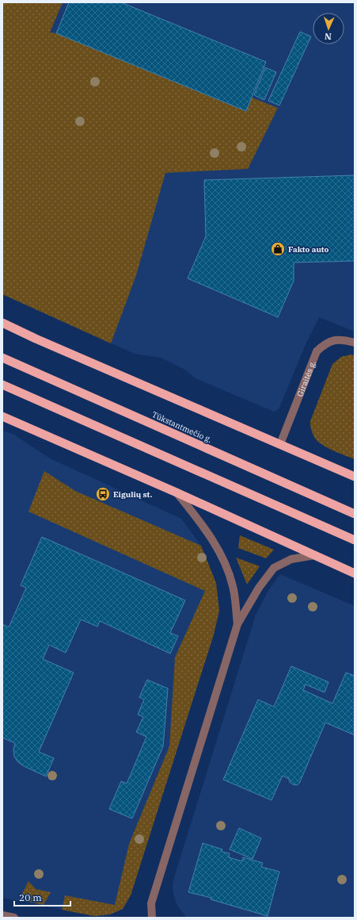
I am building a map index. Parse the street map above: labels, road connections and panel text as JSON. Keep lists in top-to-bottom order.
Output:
{
  "streets": {
    "highway": ["Tūkstantmečio g."],
    "street": ["Giraitės g."]
  },
  "places": {
    "shop": ["Fakto auto"],
    "bus stop": ["Eigulių st."]
  },
  "scale_bar": "20 m",
  "north": "bottom"
}
